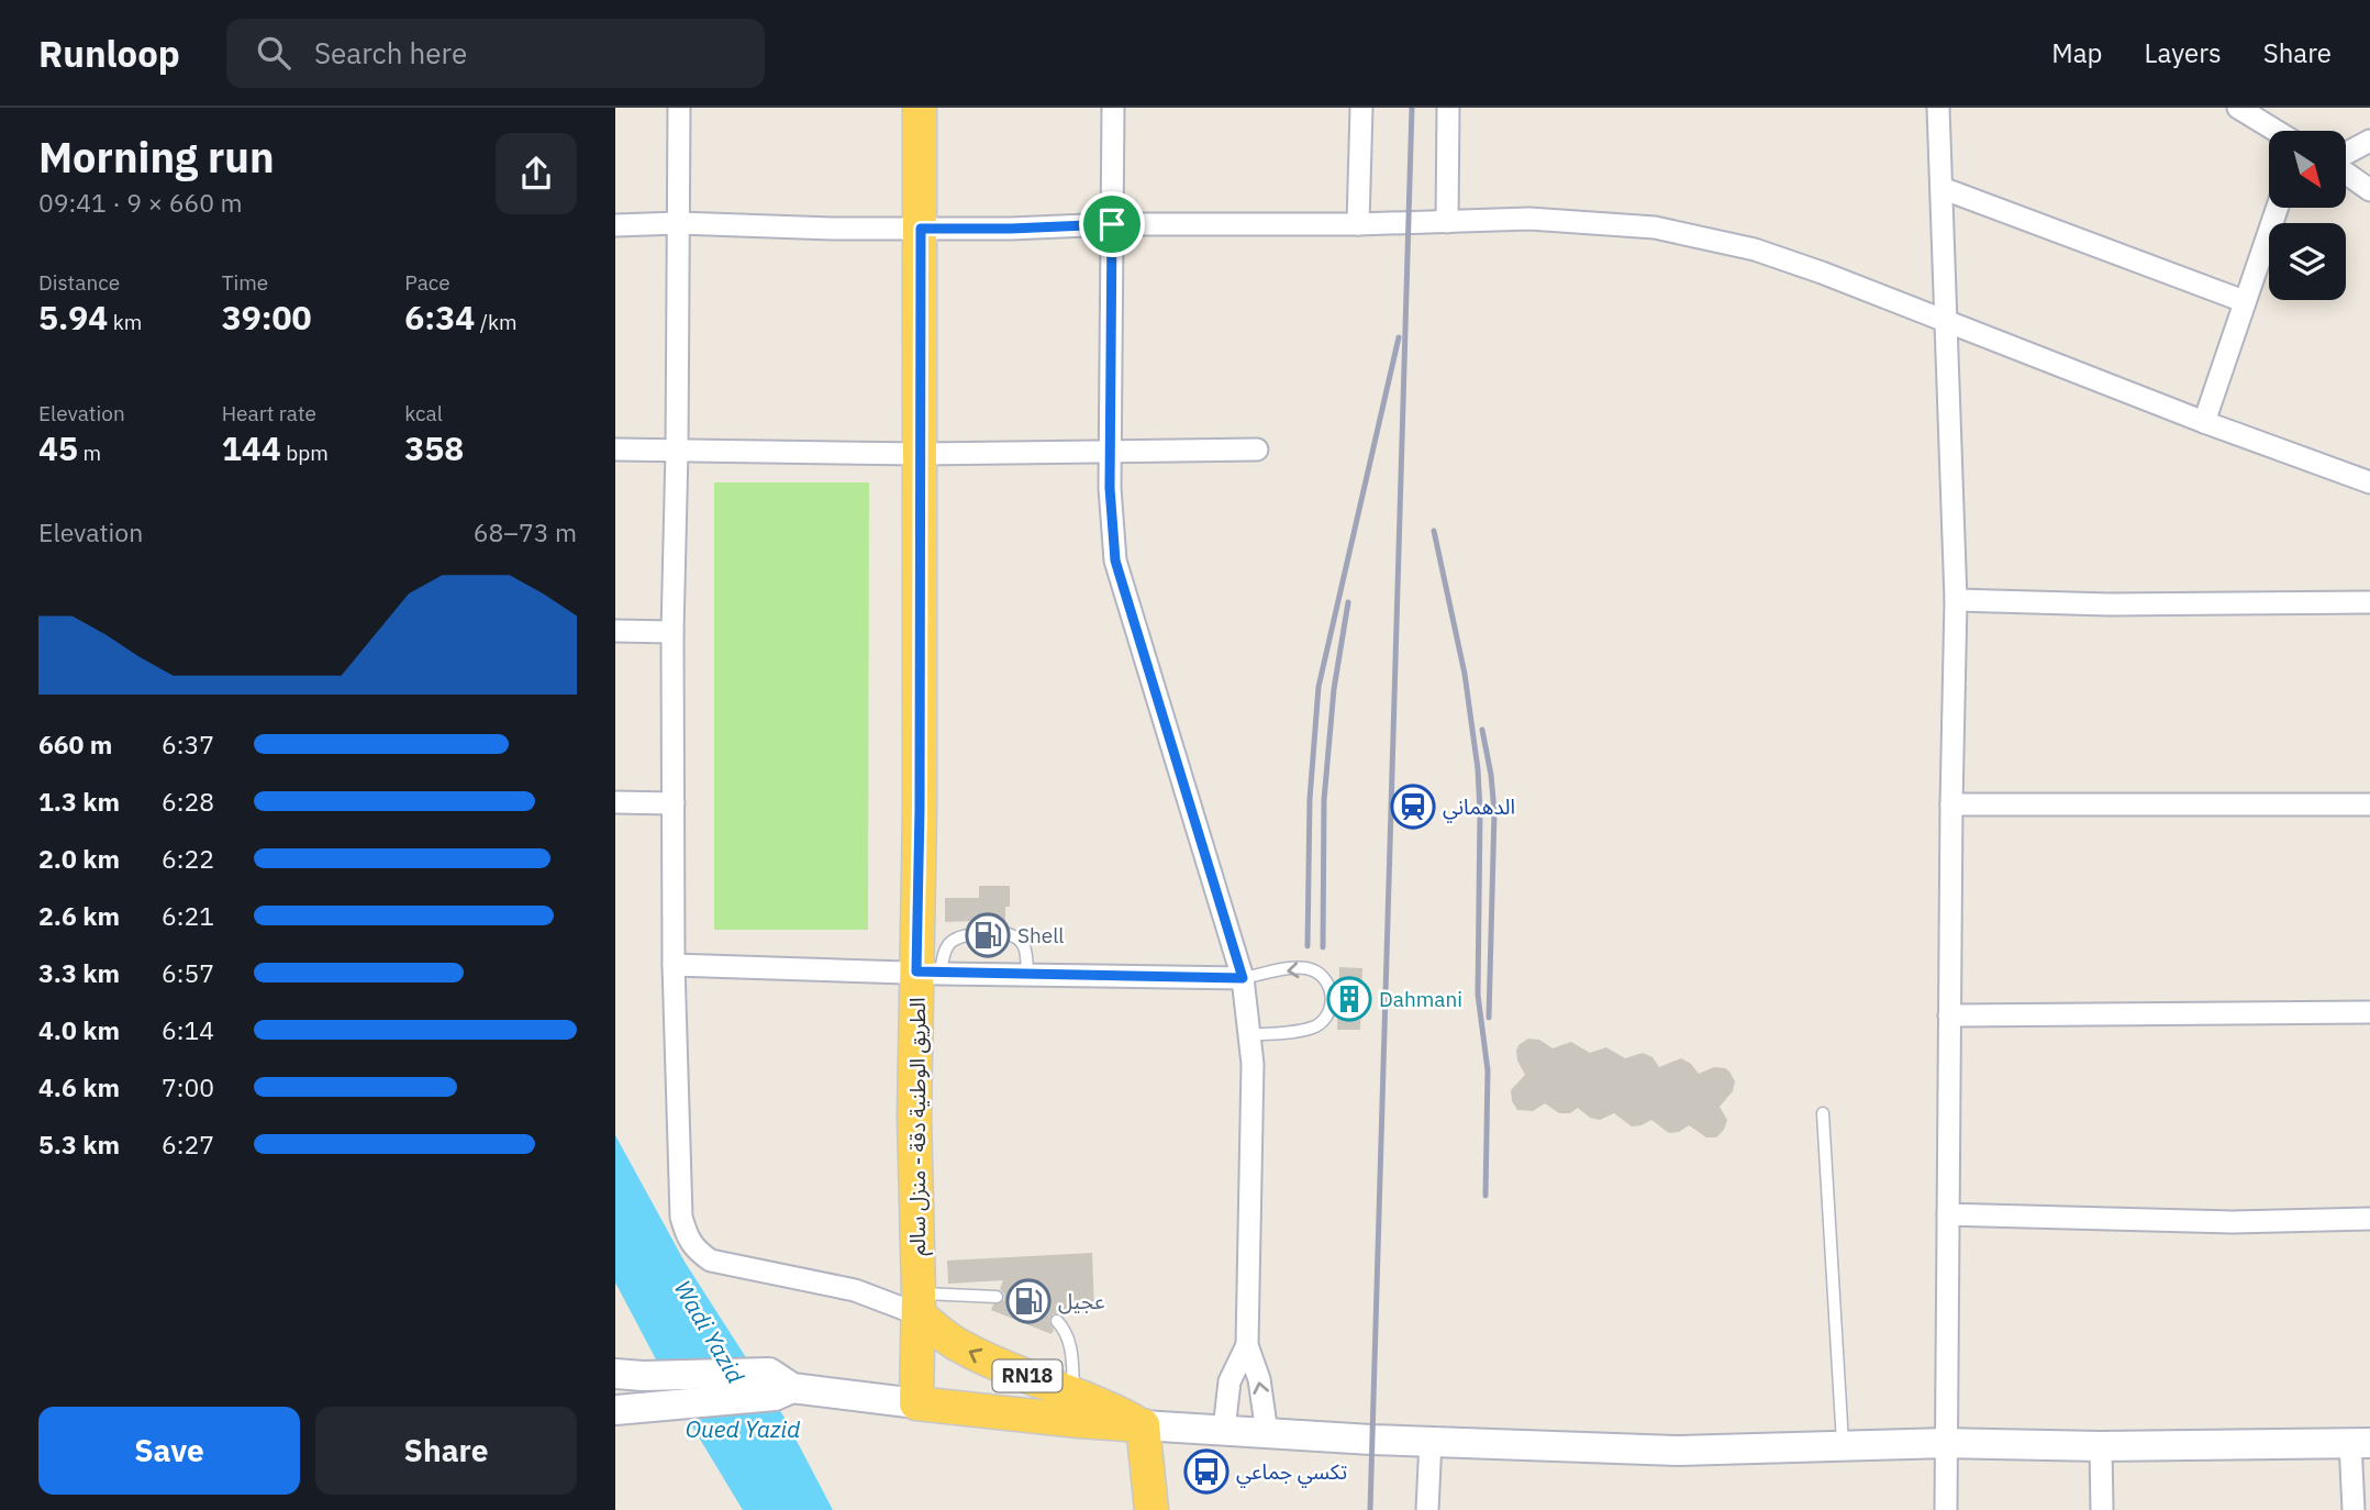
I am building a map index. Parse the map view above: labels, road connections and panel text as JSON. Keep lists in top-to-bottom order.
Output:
{
  "streets": {
    "main road": ["الطريق الوطنية دقة - منزل سالم", "RN18"]
  },
  "crossings": [
    ["الطريق الوطنية دقة - منزل سالم", "RN18"]
  ],
  "water": ["Wadi Yazid", "Oued Yazid"],
  "places": {
    "station": ["الدهماني"],
    "fuel station": ["Shell", "عجيل"],
    "building": ["Dahmani"],
    "bus stop": ["تكسي جماعي"]
  },
  "north": "bottom right",
  "page": {
    "header": "Runloop",
    "search": "Search here",
    "nav": ["Map", "Layers", "Share"],
    "heading": ["Morning run", "09:41 · 9 × 660 m"],
    "stats": [
      ["Distance", "5.94 km"],
      ["Time", "39:00"],
      ["Pace", "6:34 /km"],
      ["Elevation", "45 m"],
      ["Heart rate", "144 bpm"],
      ["kcal", "358"]
    ],
    "chart": ["Elevation", "68–73 m"],
    "list": [
      {
        "name": "660 m",
        "note": "6:37"
      },
      {
        "name": "1.3 km",
        "note": "6:28"
      },
      {
        "name": "2.0 km",
        "note": "6:22"
      },
      {
        "name": "2.6 km",
        "note": "6:21"
      },
      {
        "name": "3.3 km",
        "note": "6:57"
      },
      {
        "name": "4.0 km",
        "note": "6:14"
      },
      {
        "name": "4.6 km",
        "note": "7:00"
      },
      {
        "name": "5.3 km",
        "note": "6:27"
      }
    ],
    "buttons": ["Save", "Share"]
  }
}
